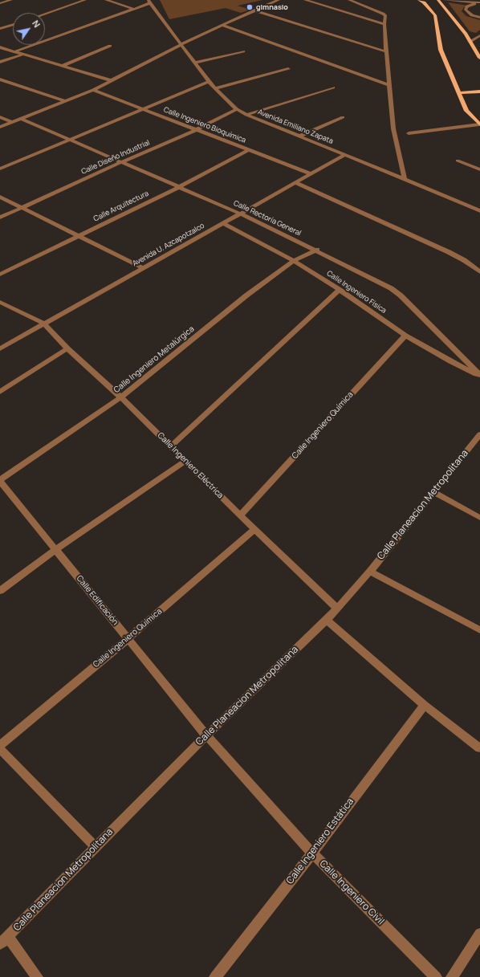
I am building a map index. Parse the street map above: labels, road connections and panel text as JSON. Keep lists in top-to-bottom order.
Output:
{
  "streets": {
    "street": [
      "Calle Ingeniero Bioquímica",
      "Avenida Emiliano Zapata",
      "Calle Diseño Industrial",
      "Calle Arquitectura",
      "Calle Rectoría General",
      "Avenida U. Azcapotzalco",
      "Calle Ingeniero Física",
      "Calle Ingeniero Metalúrgica",
      "Calle Ingeniero Química",
      "Calle Ingeniero Eléctrica",
      "Calle Planeacion Metropolitana",
      "Calle Edificación",
      "Calle Ingeniero Estática",
      "Calle Ingeniero Civil"
    ]
  },
  "crossings": [
    ["Calle Ingeniero Bioquímica", "Calle Diseño Industrial"],
    ["Calle Ingeniero Bioquímica", "Calle Arquitectura"],
    ["Calle Ingeniero Bioquímica", "Avenida U. Azcapotzalco"],
    ["Avenida Emiliano Zapata", "Calle Diseño Industrial"],
    ["Avenida Emiliano Zapata", "Avenida U. Azcapotzalco"],
    ["Calle Diseño Industrial", "Calle Rectoría General"],
    ["Calle Arquitectura", "Calle Rectoría General"],
    ["Calle Rectoría General", "Avenida U. Azcapotzalco"],
    ["Calle Rectoría General", "Calle Ingeniero Física"],
    ["Calle Rectoría General", "Calle Ingeniero Metalúrgica"],
    ["Avenida U. Azcapotzalco", "Calle Ingeniero Física"],
    ["Avenida U. Azcapotzalco", "Calle Ingeniero Eléctrica"],
    ["Calle Ingeniero Física", "Calle Ingeniero Metalúrgica"],
    ["Calle Ingeniero Física", "Calle Ingeniero Química"],
    ["Calle Ingeniero Metalúrgica", "Calle Ingeniero Eléctrica"],
    ["Calle Ingeniero Metalúrgica", "Calle Edificación"],
    ["Calle Ingeniero Química", "Calle Ingeniero Eléctrica"],
    ["Calle Ingeniero Química", "Calle Edificación"],
    ["Calle Ingeniero Eléctrica", "Calle Planeacion Metropolitana"],
    ["Calle Planeacion Metropolitana", "Calle Edificación"],
    ["Calle Planeacion Metropolitana", "Calle Ingeniero Civil"],
    ["Calle Edificación", "Calle Ingeniero Civil"],
    ["Calle Ingeniero Estática", "Calle Ingeniero Civil"]
  ],
  "places": ["gimnasio"],
  "north": "top right"
}
